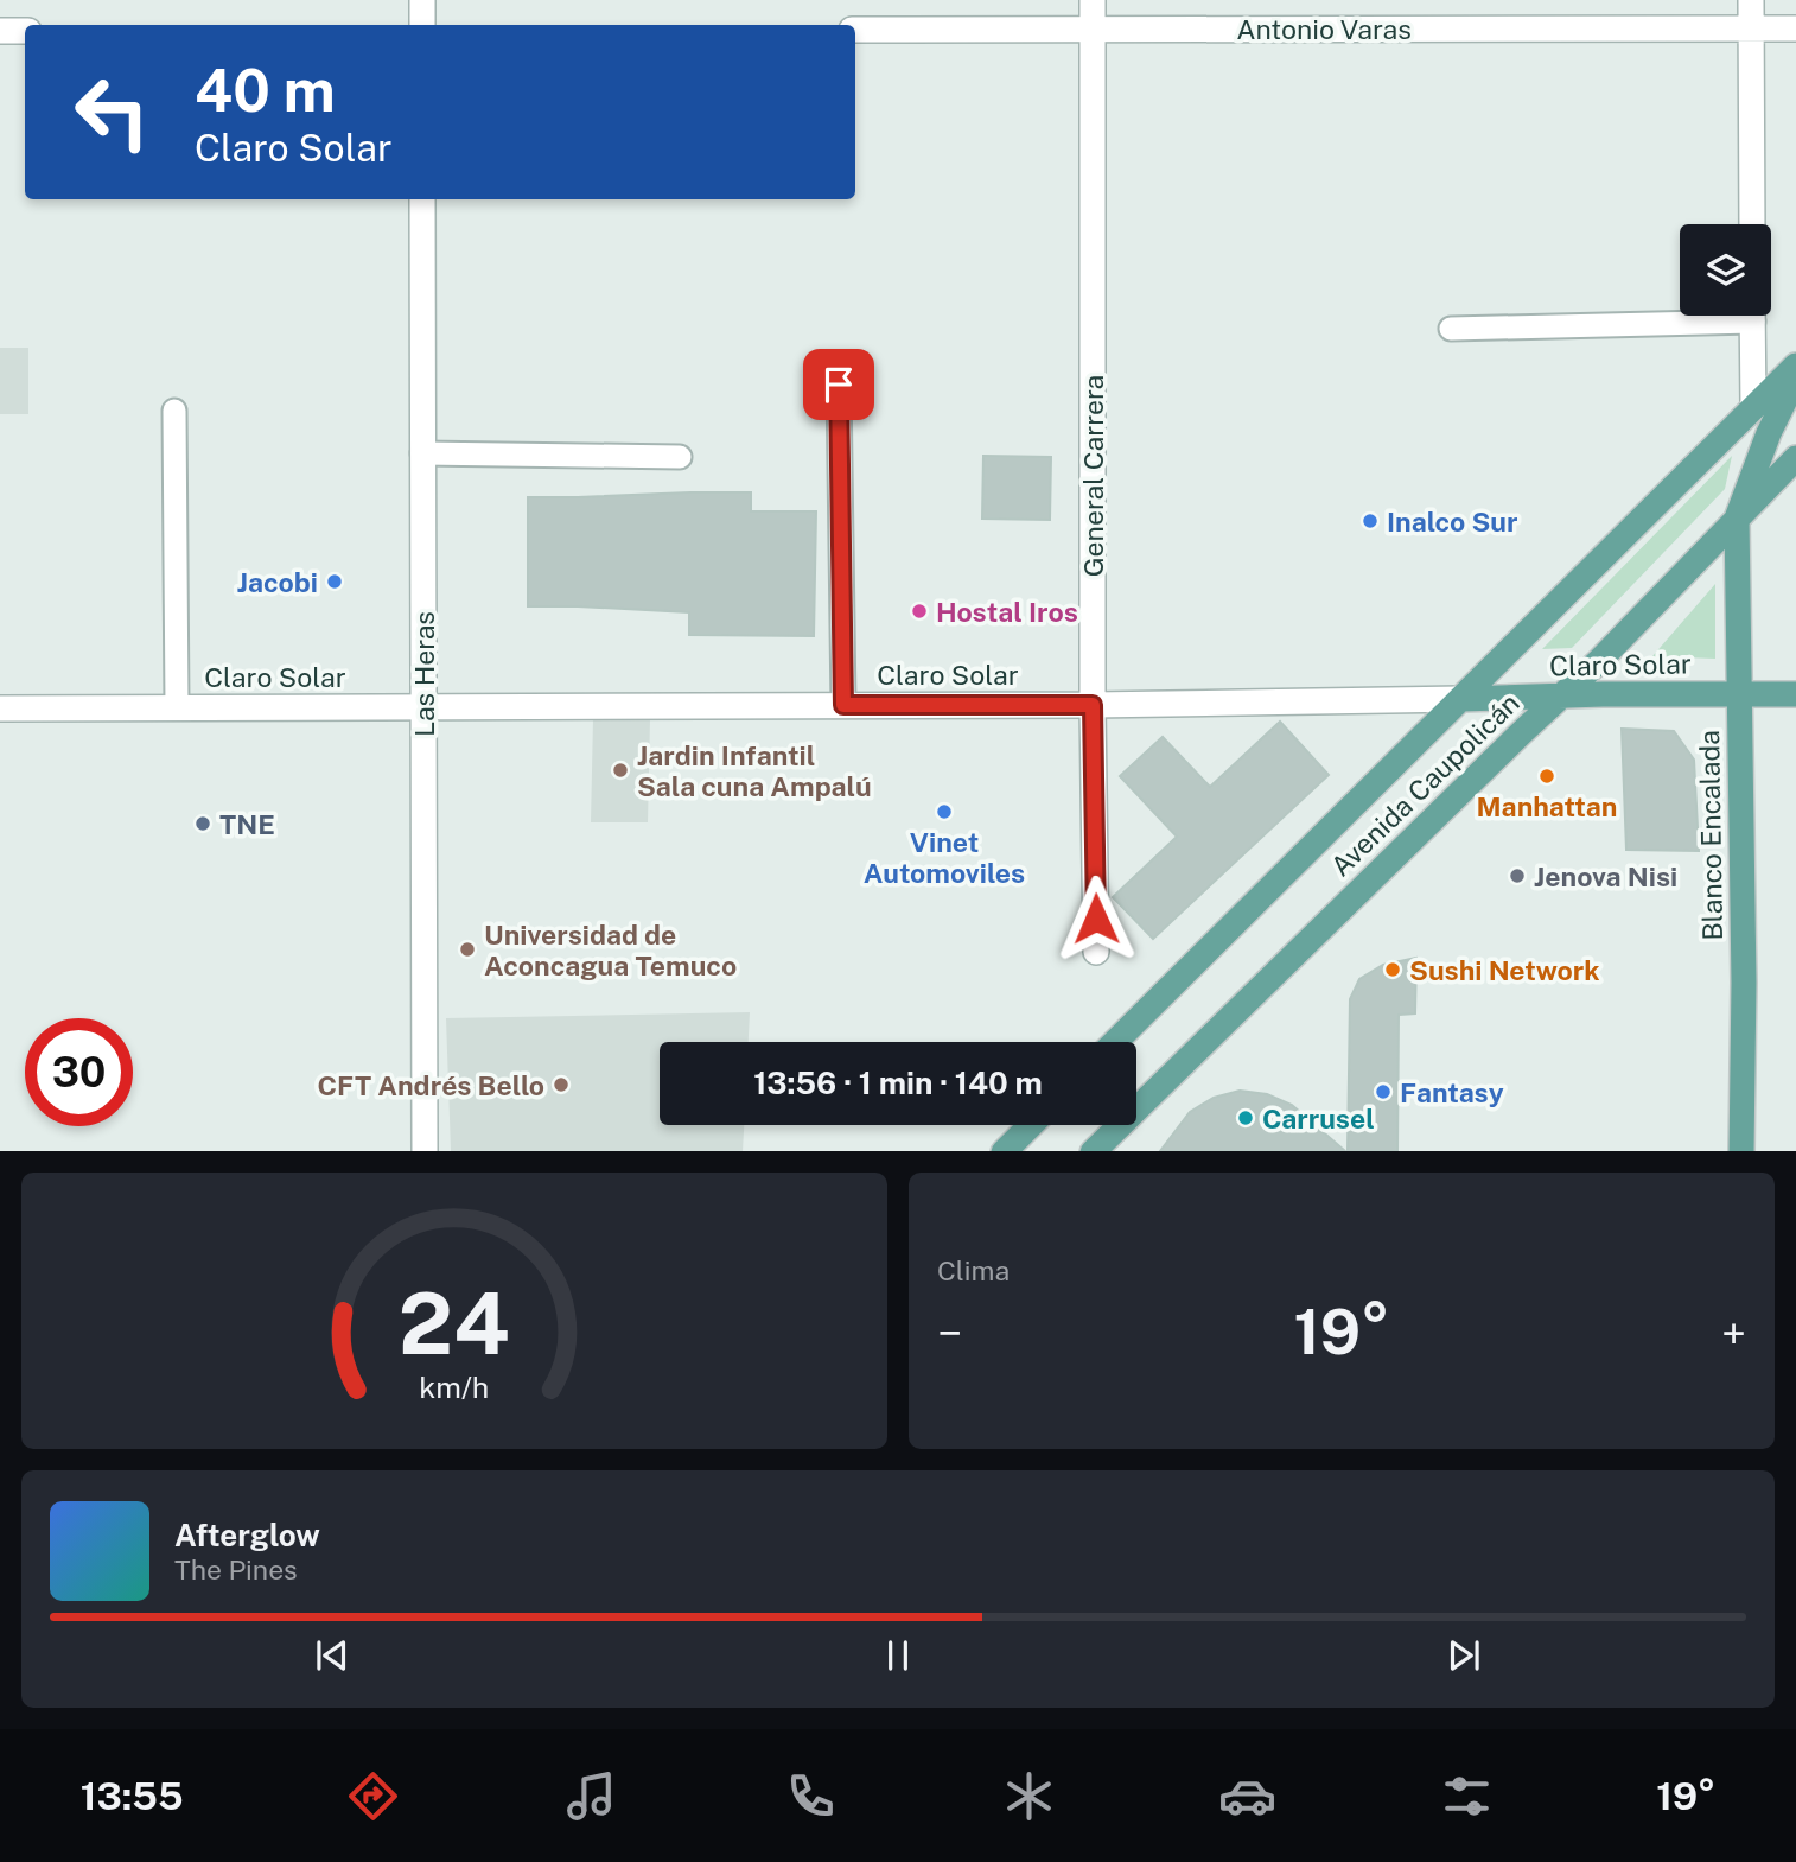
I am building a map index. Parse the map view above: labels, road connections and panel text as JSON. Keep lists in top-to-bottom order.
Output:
{
  "streets": {
    "main road": ["Claro Solar", "Avenida Caupolicán", "Blanco Encalada"],
    "street": ["Antonio Varas", "General Carrera", "Las Heras"]
  },
  "crossings": [
    ["Antonio Varas", "General Carrera"],
    ["General Carrera", "Claro Solar"],
    ["Claro Solar", "Las Heras"],
    ["Claro Solar", "Avenida Caupolicán"],
    ["Claro Solar", "Blanco Encalada"],
    ["Avenida Caupolicán", "Blanco Encalada"]
  ],
  "places": [
    "Inalco Sur",
    "Jacobi",
    "Hostal Iros",
    "Jardin Infantil Sala cuna Ampalú",
    "Manhattan",
    "Vinet Automoviles",
    "TNE",
    "Jenova Nisi",
    "Universidad de Aconcagua Temuco",
    "Sushi Network",
    "CFT Andrés Bello",
    "Fantasy",
    "Carrusel"
  ],
  "page": {
    "turn": ["40 m", "Claro Solar"],
    "limit": "30",
    "trip": "13:56 · 1 min · 140 m",
    "tile": "Clima",
    "heat": ["−", "19°", "+"],
    "song": ["Afterglow", "The Pines"],
    "tabs": ["13:55", "19°"],
    "gauge": ["24", "km/h"]
  }
}
